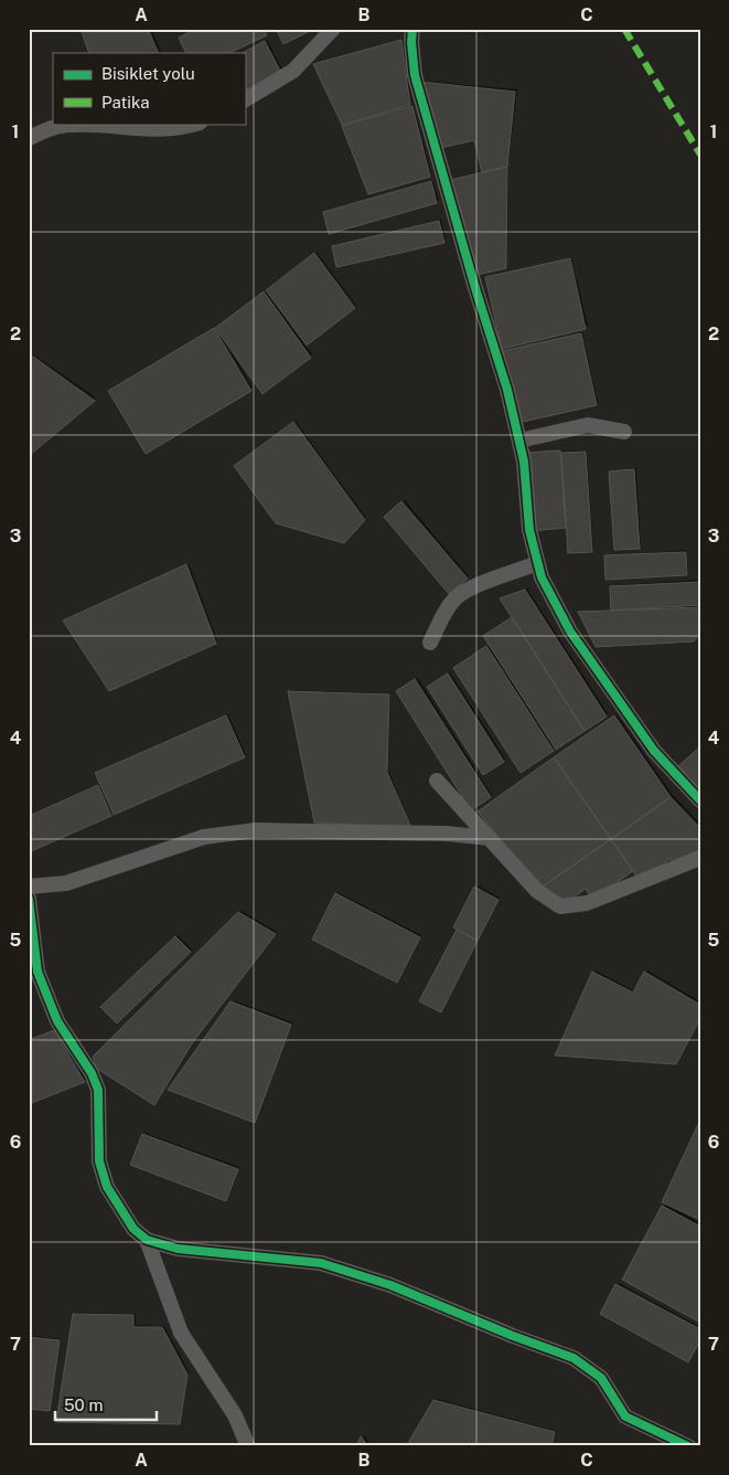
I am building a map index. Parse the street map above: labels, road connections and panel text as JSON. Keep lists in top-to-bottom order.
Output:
{
  "legend": ["Bisiklet yolu", "Patika"],
  "scale_bar": "50 m",
  "grid": {
    "columns": ["A", "B", "C"],
    "rows": [
      "1",
      "2",
      "3",
      "4",
      "5",
      "6",
      "7"
    ]
  }
}
